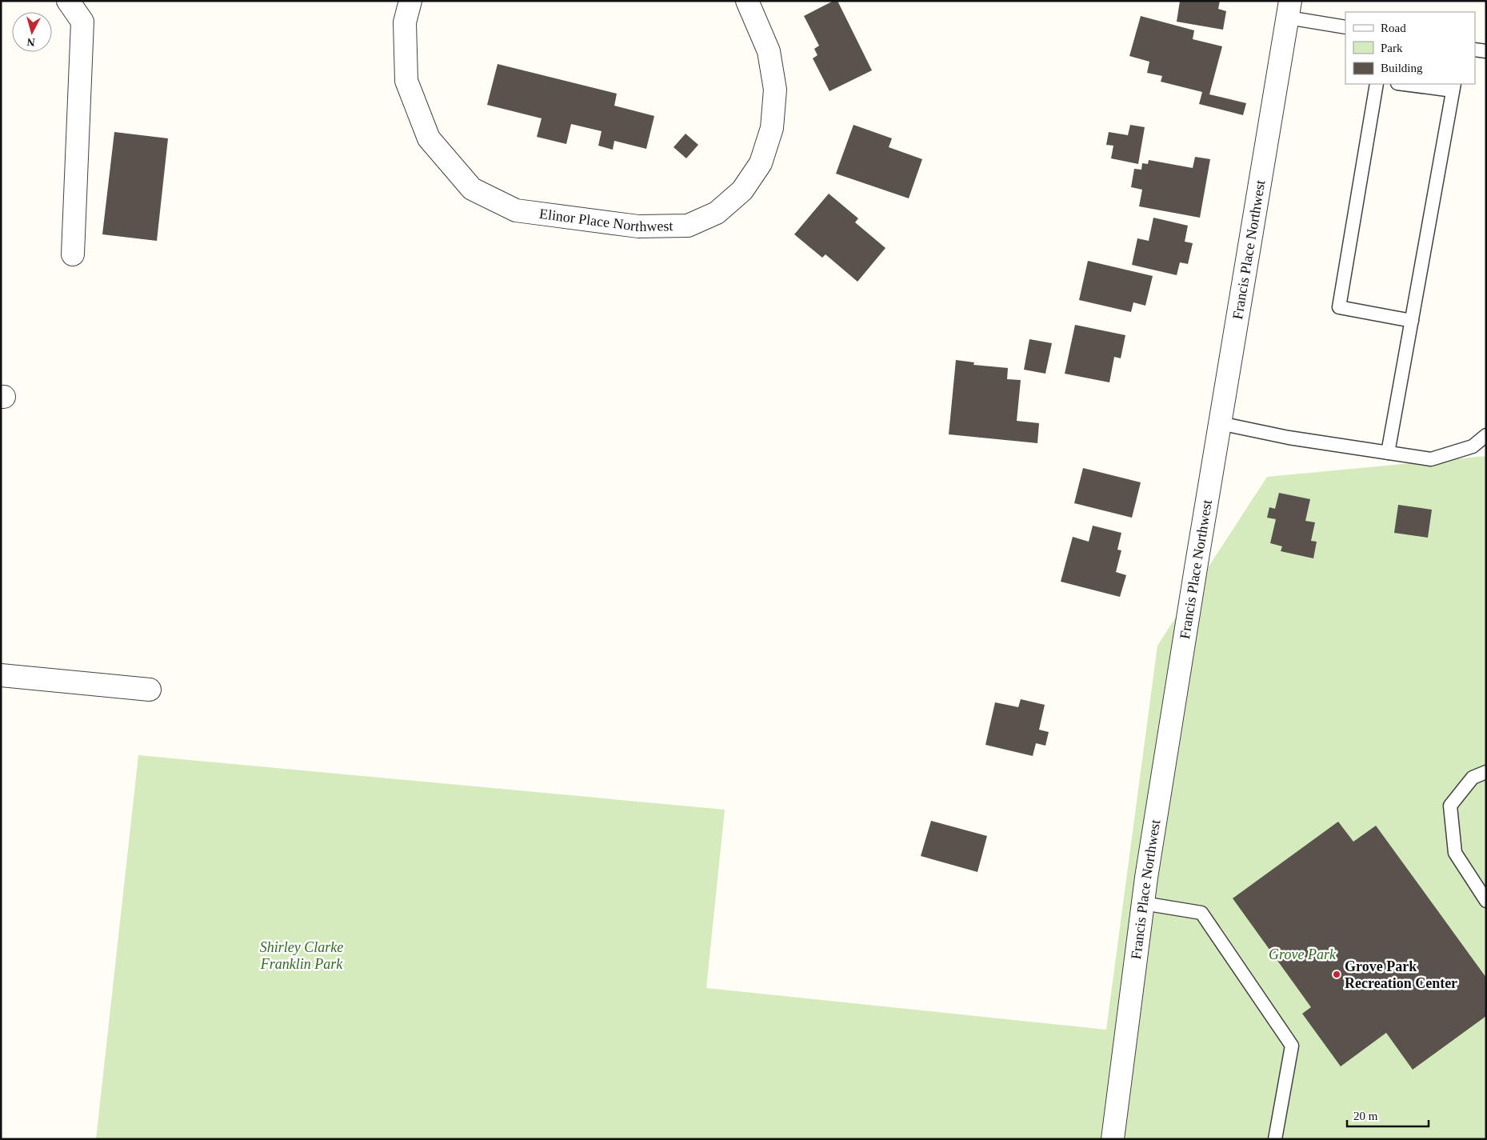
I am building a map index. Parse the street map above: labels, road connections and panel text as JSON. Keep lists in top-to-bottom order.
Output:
{
  "streets": {
    "street": ["Elinor Place Northwest", "Francis Place Northwest"]
  },
  "parks": ["Shirley Clarke Franklin Park", "Grove Park"],
  "places": ["Grove Park Recreation Center"],
  "legend": ["Road", "Park", "Building"],
  "scale_bar": "20 m",
  "north": "bottom"
}
